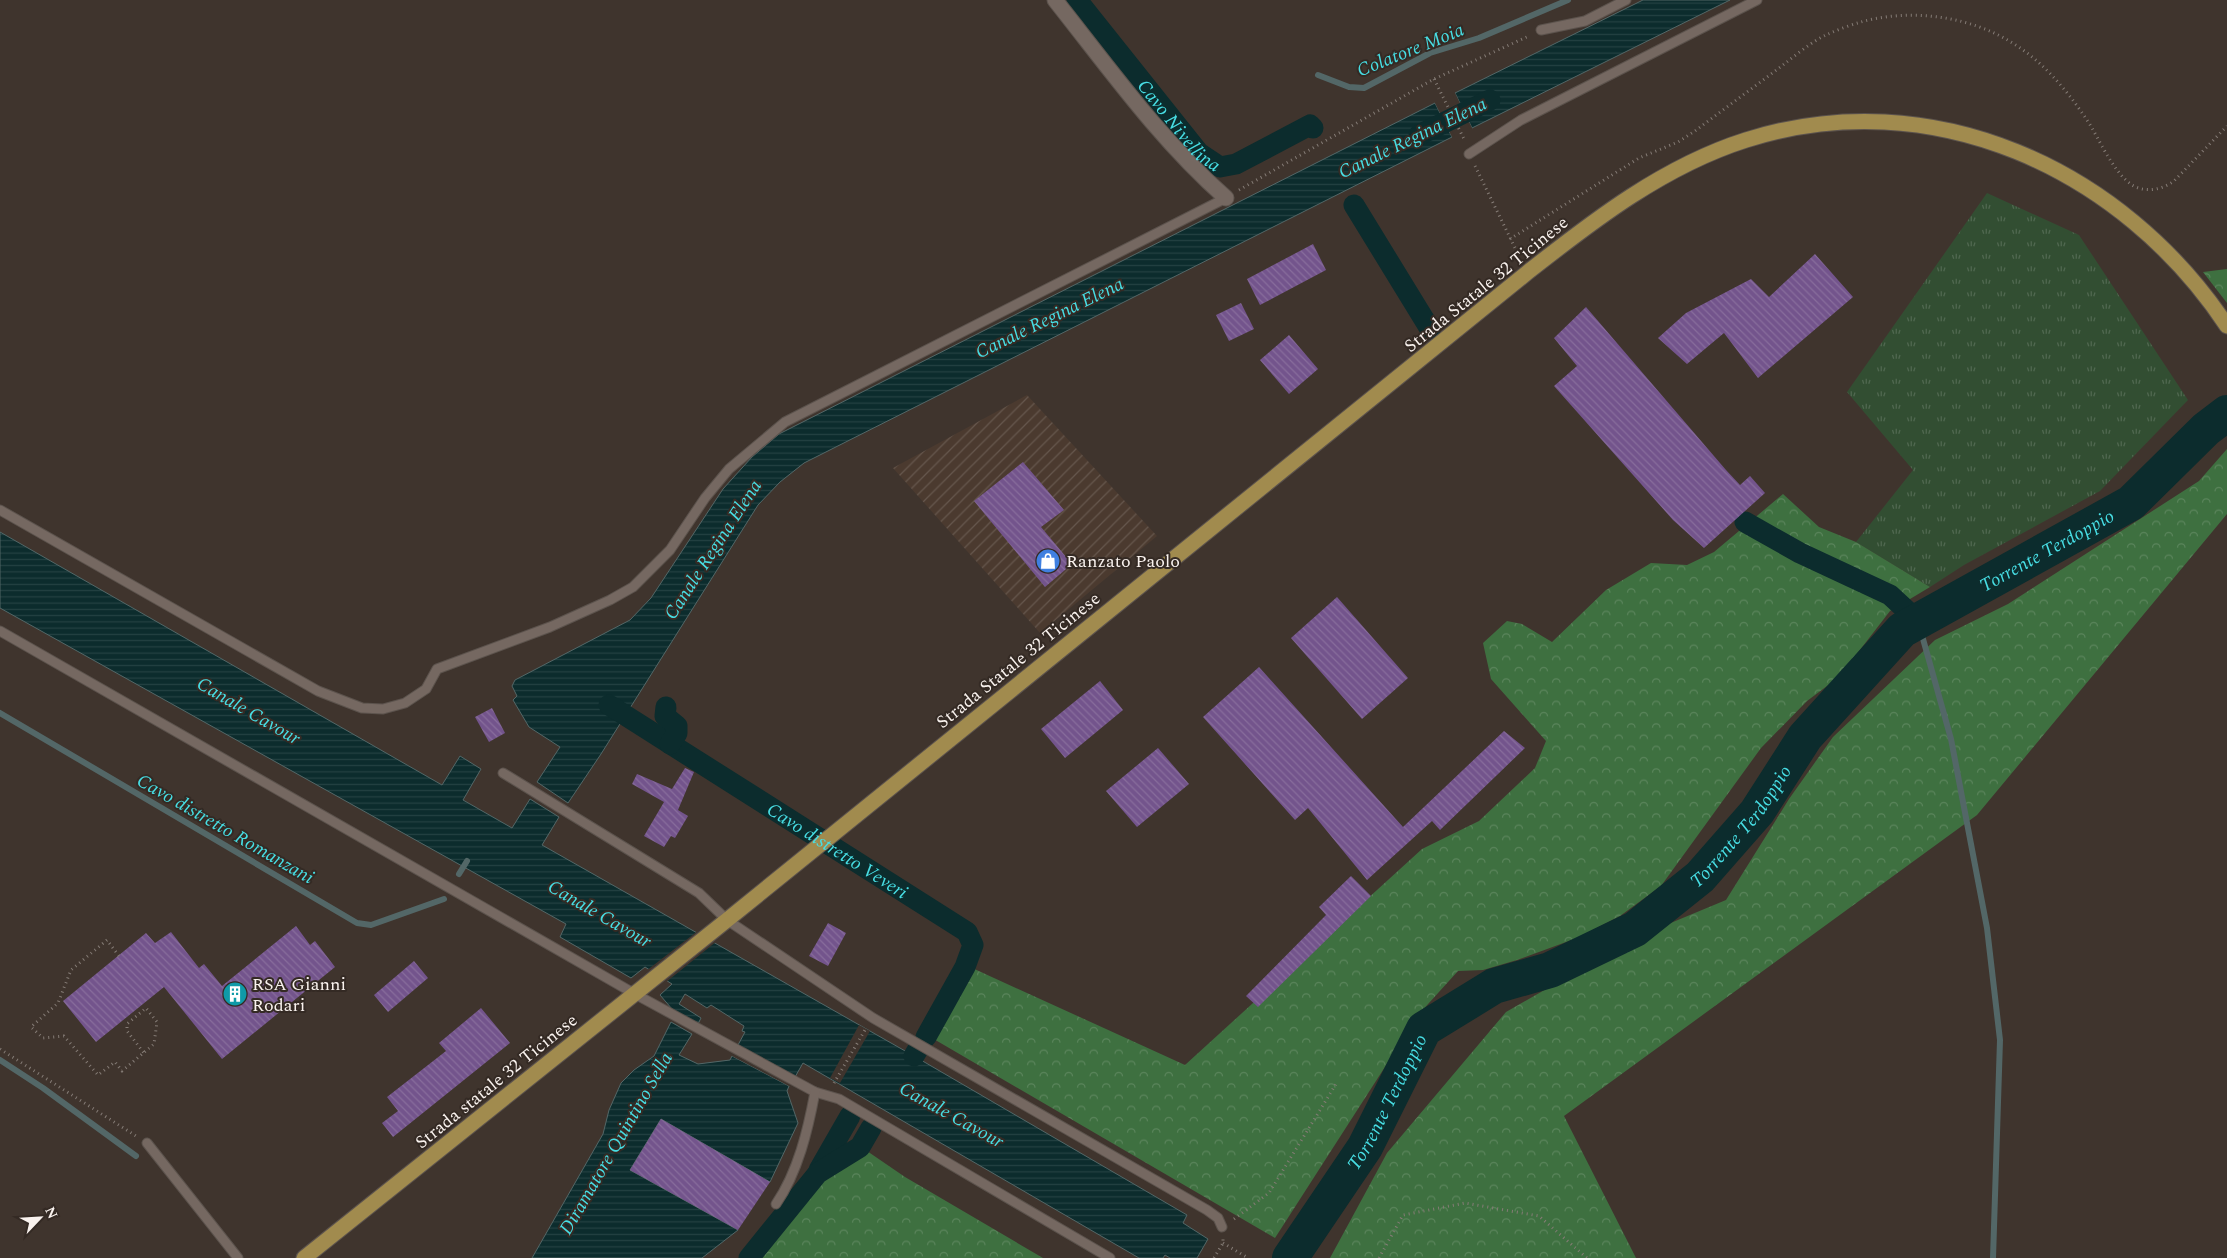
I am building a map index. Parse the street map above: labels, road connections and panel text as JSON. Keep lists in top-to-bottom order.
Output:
{
  "streets": {
    "main road": ["Strada Statale 32 Ticinese", "Strada statale 32 Ticinese"]
  },
  "crossings": [
    ["Strada Statale 32 Ticinese", "Strada statale 32 Ticinese"]
  ],
  "water": [
    "Colatore Moia",
    "Cavo Nivellina",
    "Canale Regina Elena",
    "Torrente Terdoppio",
    "Canale Cavour",
    "Cavo distretto Romanzani",
    "Cavo distretto Veveri",
    "Diramatore Quintino Sella"
  ],
  "places": {
    "shop": ["Ranzato Paolo"],
    "building": ["RSA Gianni Rodari"]
  },
  "north": "top right"
}
